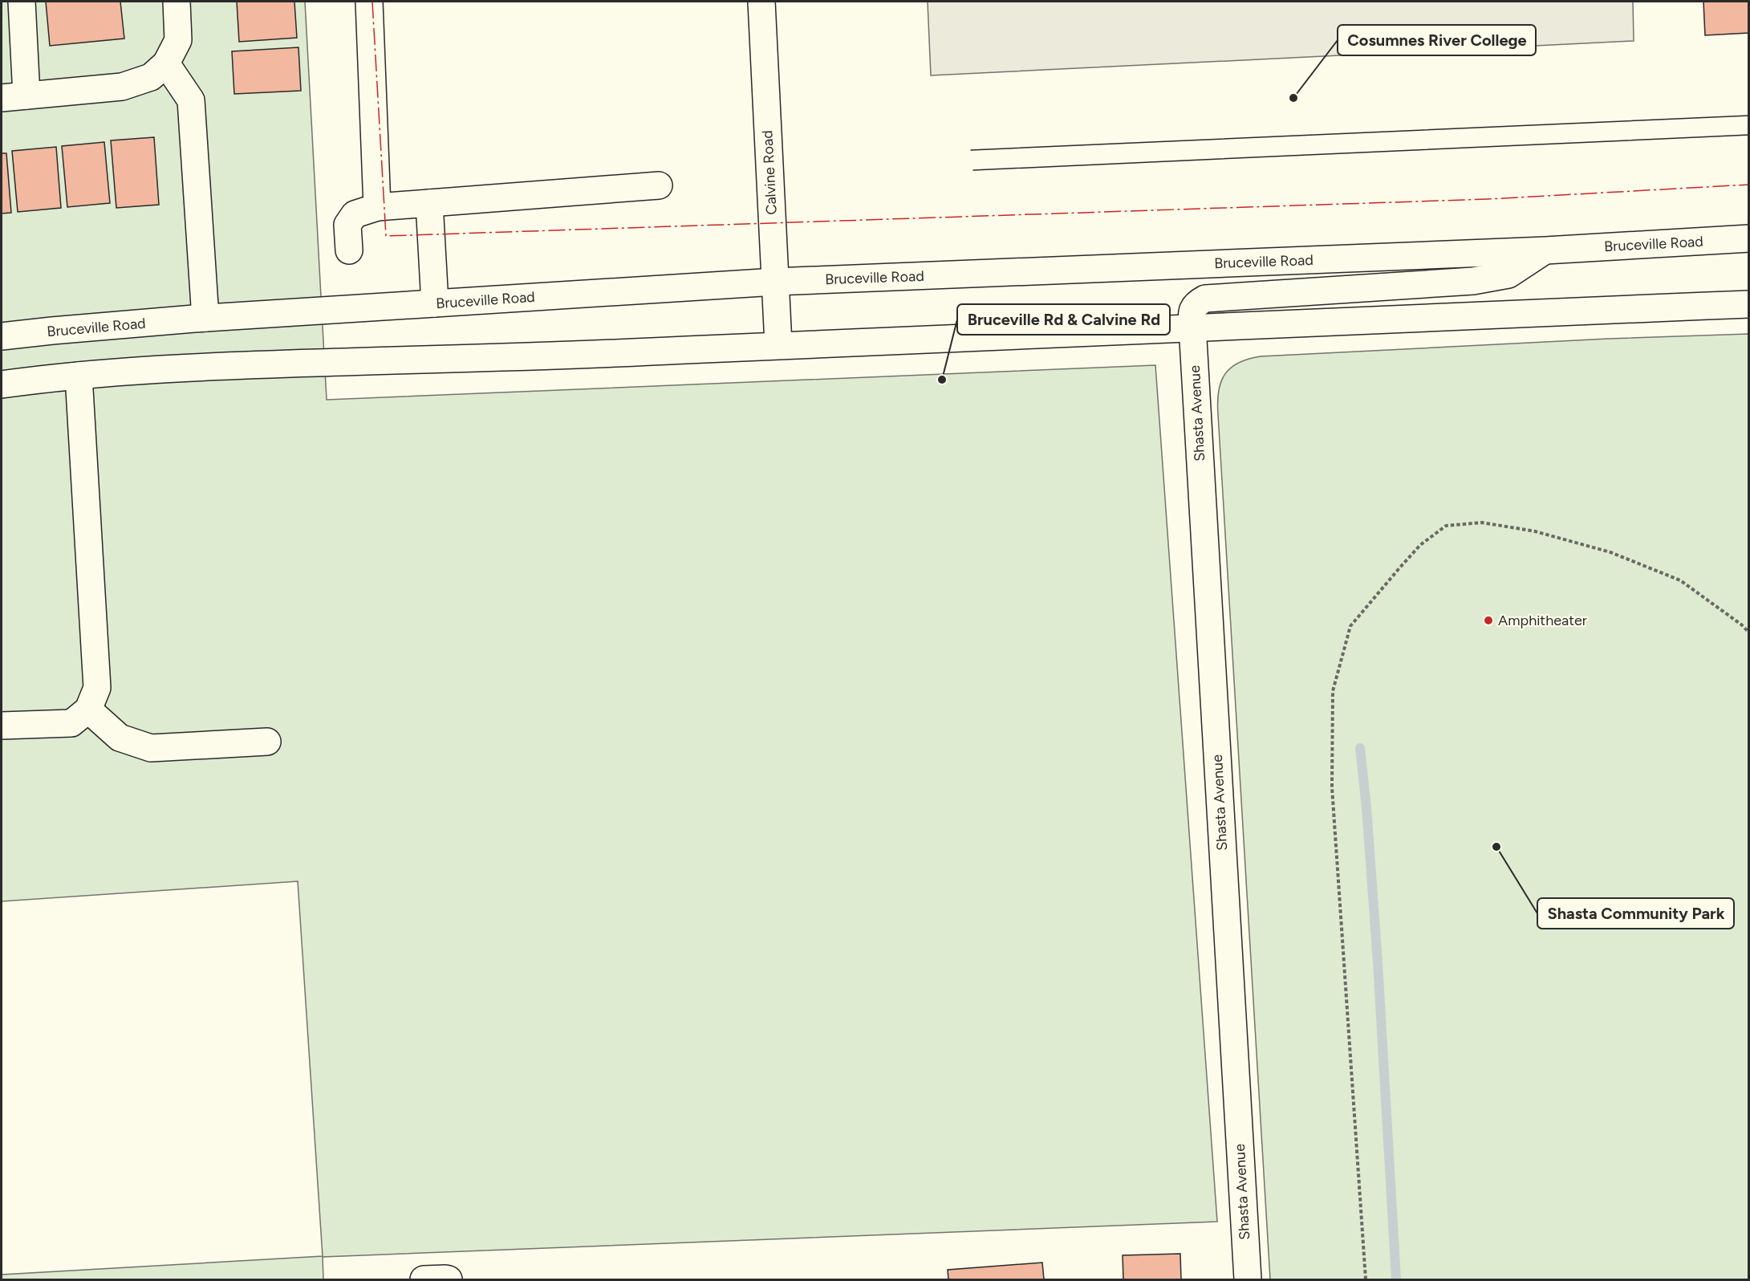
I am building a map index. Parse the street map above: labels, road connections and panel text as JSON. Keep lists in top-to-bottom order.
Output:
{
  "streets": {
    "main road": ["Calvine Road", "Bruceville Road", "Shasta Avenue"]
  },
  "crossings": [
    ["Calvine Road", "Bruceville Road"],
    ["Bruceville Road", "Shasta Avenue"]
  ],
  "places": [
    "Cosumnes River College",
    "Bruceville Rd & Calvine Rd",
    "Amphitheater",
    "Shasta Community Park"
  ]
}
